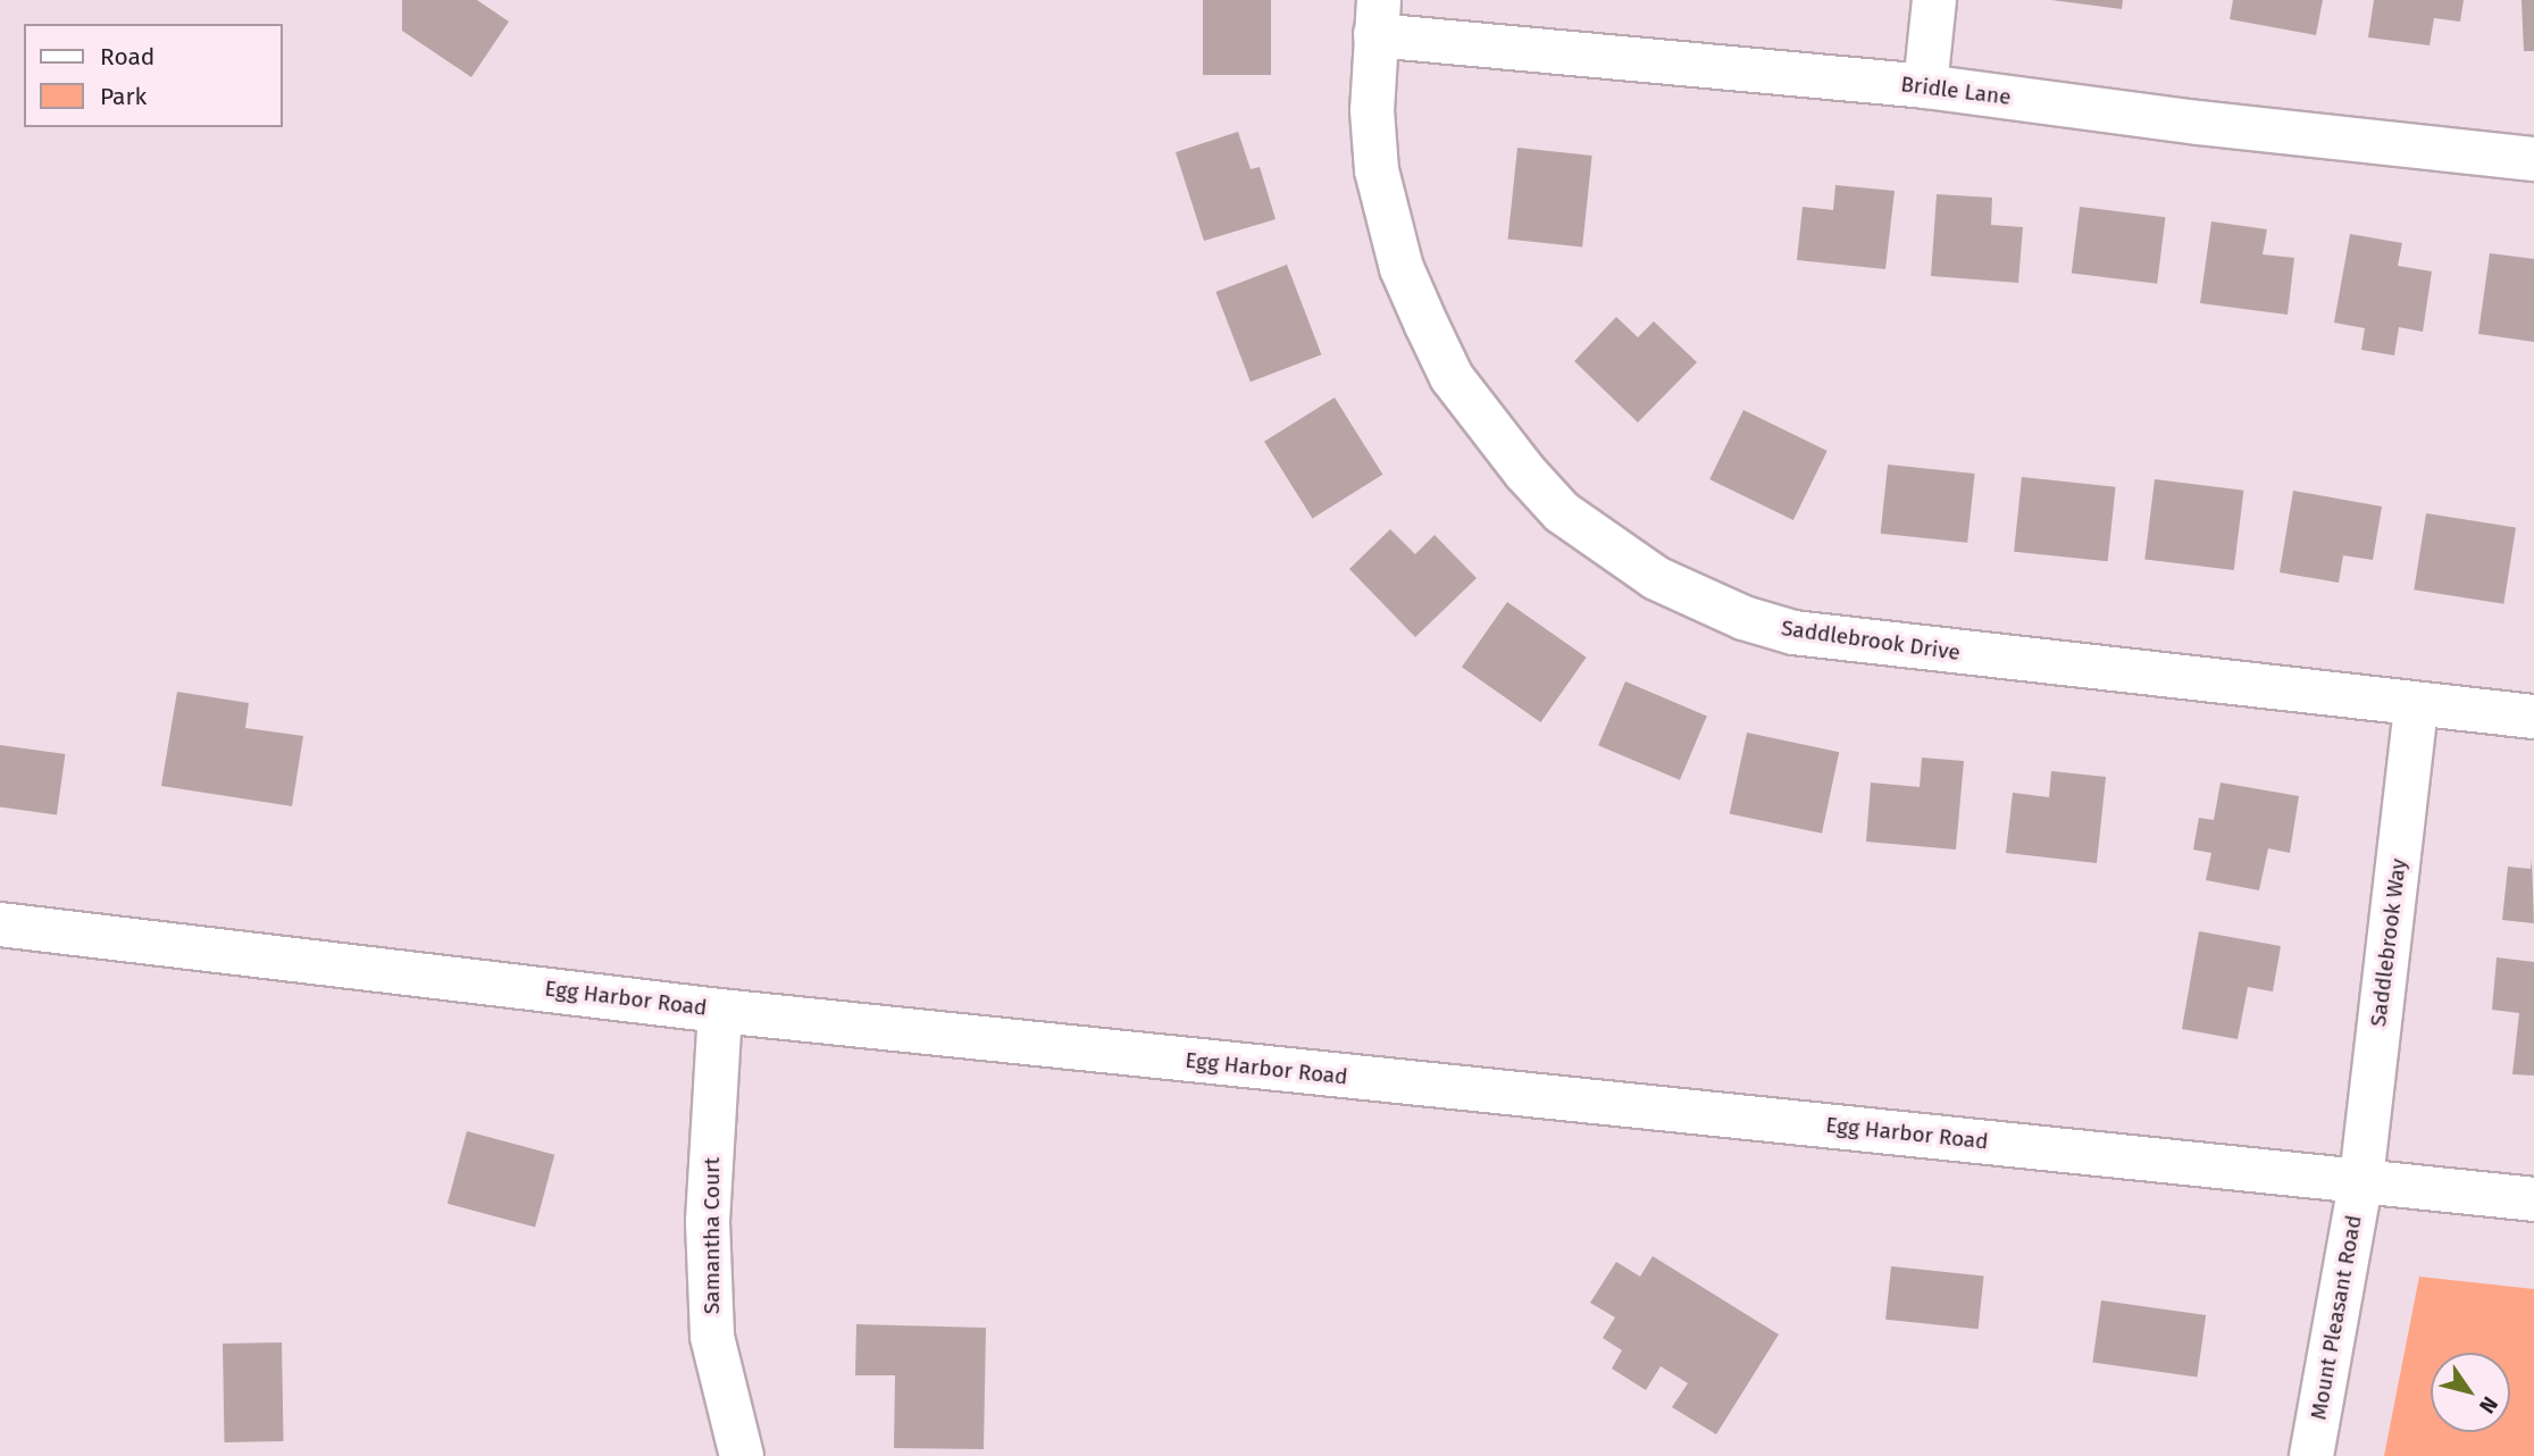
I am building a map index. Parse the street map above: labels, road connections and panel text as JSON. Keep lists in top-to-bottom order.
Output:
{
  "streets": {
    "street": [
      "Bridle Lane",
      "Saddlebrook Drive",
      "Saddlebrook Way",
      "Egg Harbor Road",
      "Samantha Court",
      "Mount Pleasant Road"
    ]
  },
  "crossings": [
    ["Bridle Lane", "Saddlebrook Drive"],
    ["Saddlebrook Drive", "Saddlebrook Way"],
    ["Saddlebrook Way", "Egg Harbor Road"],
    ["Saddlebrook Way", "Mount Pleasant Road"],
    ["Egg Harbor Road", "Samantha Court"],
    ["Egg Harbor Road", "Mount Pleasant Road"]
  ],
  "legend": ["Road", "Park"],
  "north": "bottom right"
}
